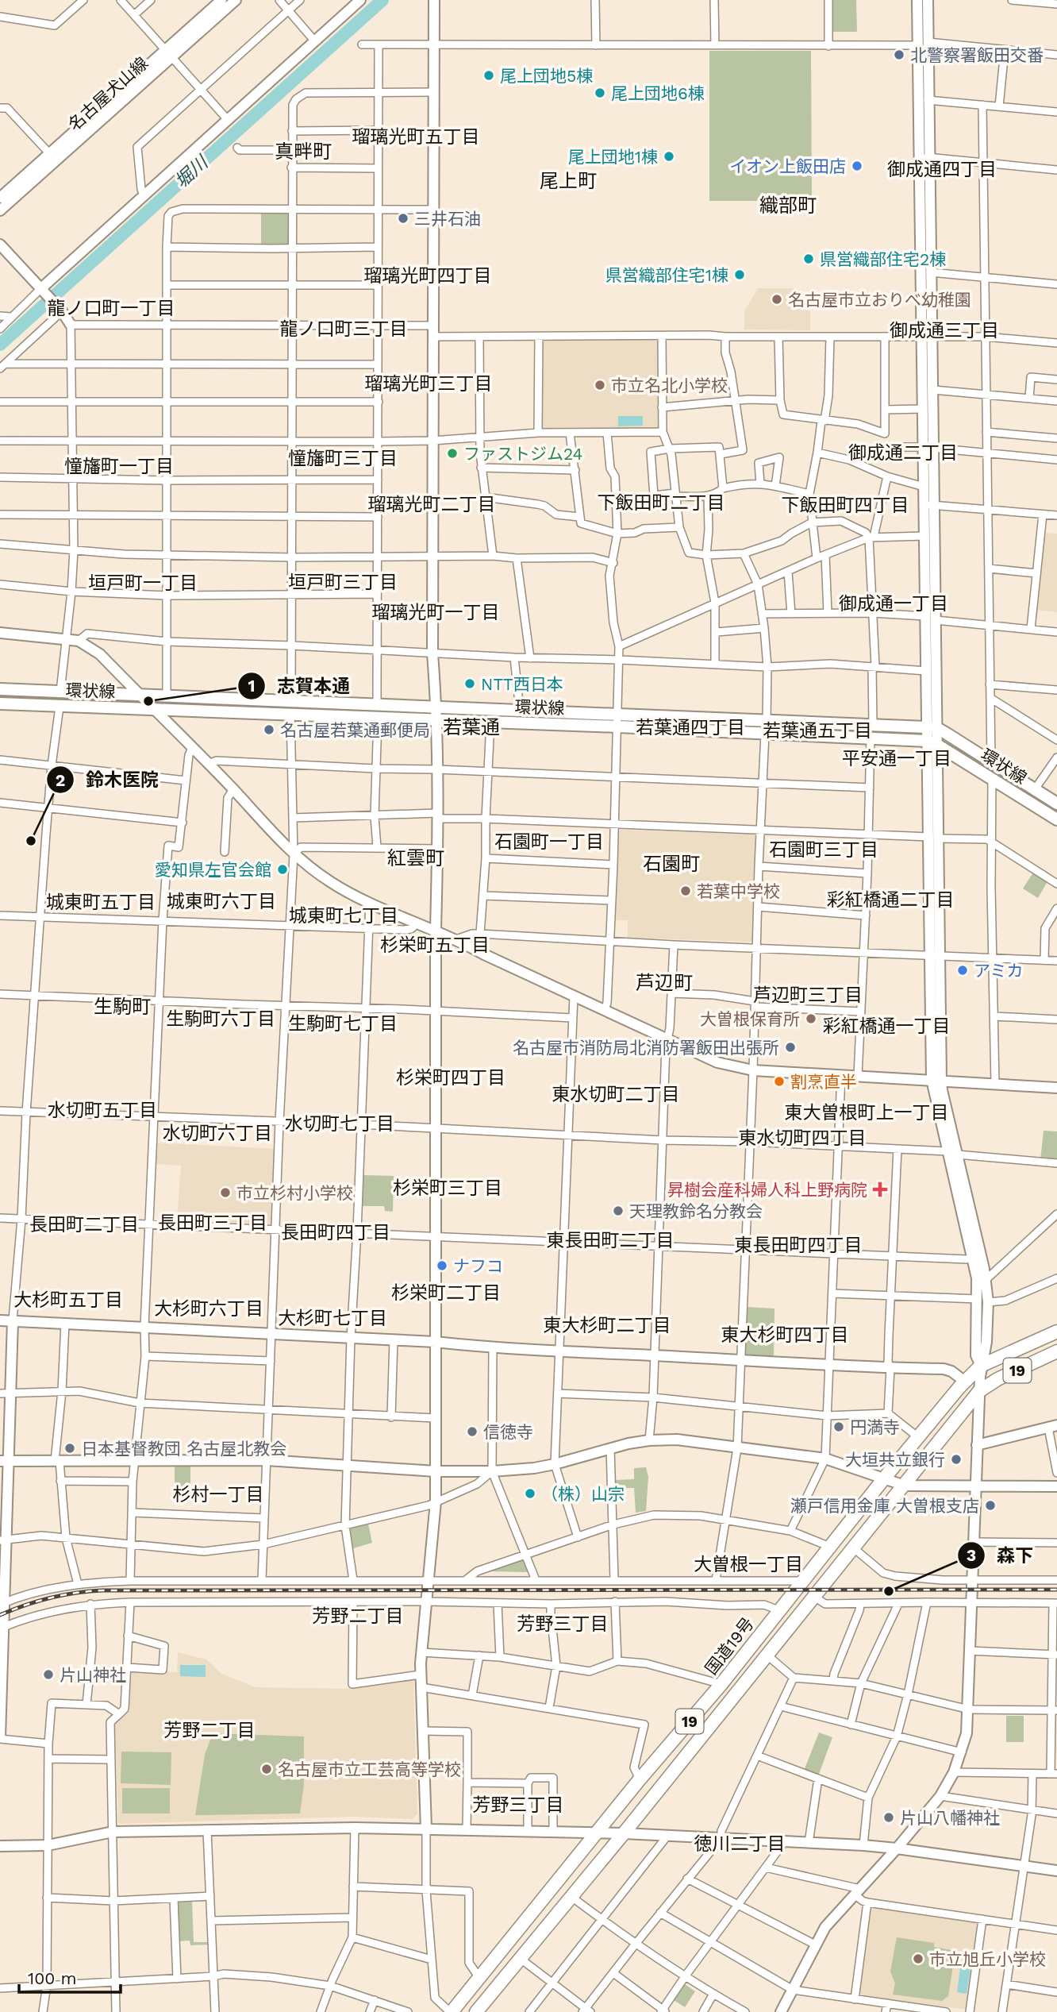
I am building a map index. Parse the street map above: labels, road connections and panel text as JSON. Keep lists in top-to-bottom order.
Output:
{
  "streets": {
    "highway": ["19", "国道19号"],
    "main road": ["環状線"],
    "street": ["名古屋犬山線"]
  },
  "districts": [
    "瑠璃光町五丁目",
    "真畔町",
    "御成通四丁目",
    "尾上町",
    "織部町",
    "瑠璃光町四丁目",
    "龍ノ口町一丁目",
    "龍ノ口町三丁目",
    "御成通三丁目",
    "瑠璃光町三丁目",
    "御成通二丁目",
    "憧旛町三丁目",
    "憧旛町一丁目",
    "下飯田町二丁目",
    "瑠璃光町二丁目",
    "下飯田町四丁目",
    "垣戸町三丁目",
    "垣戸町一丁目",
    "御成通一丁目",
    "瑠璃光町一丁目",
    "若葉通",
    "若葉通四丁目",
    "若葉通五丁目",
    "平安通一丁目",
    "石園町一丁目",
    "石園町三丁目",
    "紅雲町",
    "石園町",
    "彩紅橋通二丁目",
    "城東町六丁目",
    "城東町五丁目",
    "城東町七丁目",
    "杉栄町五丁目",
    "芦辺町",
    "芦辺町三丁目",
    "生駒町",
    "生駒町六丁目",
    "生駒町七丁目",
    "彩紅橋通一丁目",
    "杉栄町四丁目",
    "東水切町二丁目",
    "水切町五丁目",
    "東大曽根町上一丁目",
    "水切町七丁目",
    "水切町六丁目",
    "東水切町四丁目",
    "杉栄町三丁目",
    "長田町三丁目",
    "長田町二丁目",
    "長田町四丁目",
    "東長田町二丁目",
    "東長田町四丁目",
    "杉栄町二丁目",
    "大杉町五丁目",
    "大杉町六丁目",
    "大杉町七丁目",
    "東大杉町二丁目",
    "東大杉町四丁目",
    "杉村一丁目",
    "大曽根一丁目",
    "芳野二丁目",
    "芳野三丁目",
    "芳野二丁目",
    "芳野三丁目",
    "徳川二丁目"
  ],
  "water": ["堀川"],
  "places": {
    "other": [
      "北警察署飯田交番",
      "尾上団地5棟",
      "尾上団地6棟",
      "尾上団地1棟",
      "イオン上飯田店",
      "三井石油",
      "県営織部住宅2棟",
      "県営織部住宅1棟",
      "名古屋市立おりべ幼稚園",
      "市立名北小学校",
      "ファストジム24",
      "NTT西日本",
      "志賀本通",
      "名古屋若葉通郵便局",
      "鈴木医院",
      "愛知県左官会館",
      "若葉中学校",
      "アミカ",
      "大曽根保育所",
      "名古屋市消防局北消防署飯田出張所",
      "割烹直半",
      "市立杉村小学校",
      "天理教鈴名分教会",
      "ナフコ",
      "円満寺",
      "信徳寺",
      "日本基督教団 名古屋北教会",
      "大垣共立銀行",
      "（株）山宗",
      "瀬戸信用金庫 大曽根支店",
      "森下",
      "片山神社",
      "名古屋市立工芸高等学校",
      "片山八幡神社",
      "市立旭丘小学校"
    ],
    "health": ["昇樹会産科婦人科上野病院"]
  },
  "scale_bar": "100 m"
}
